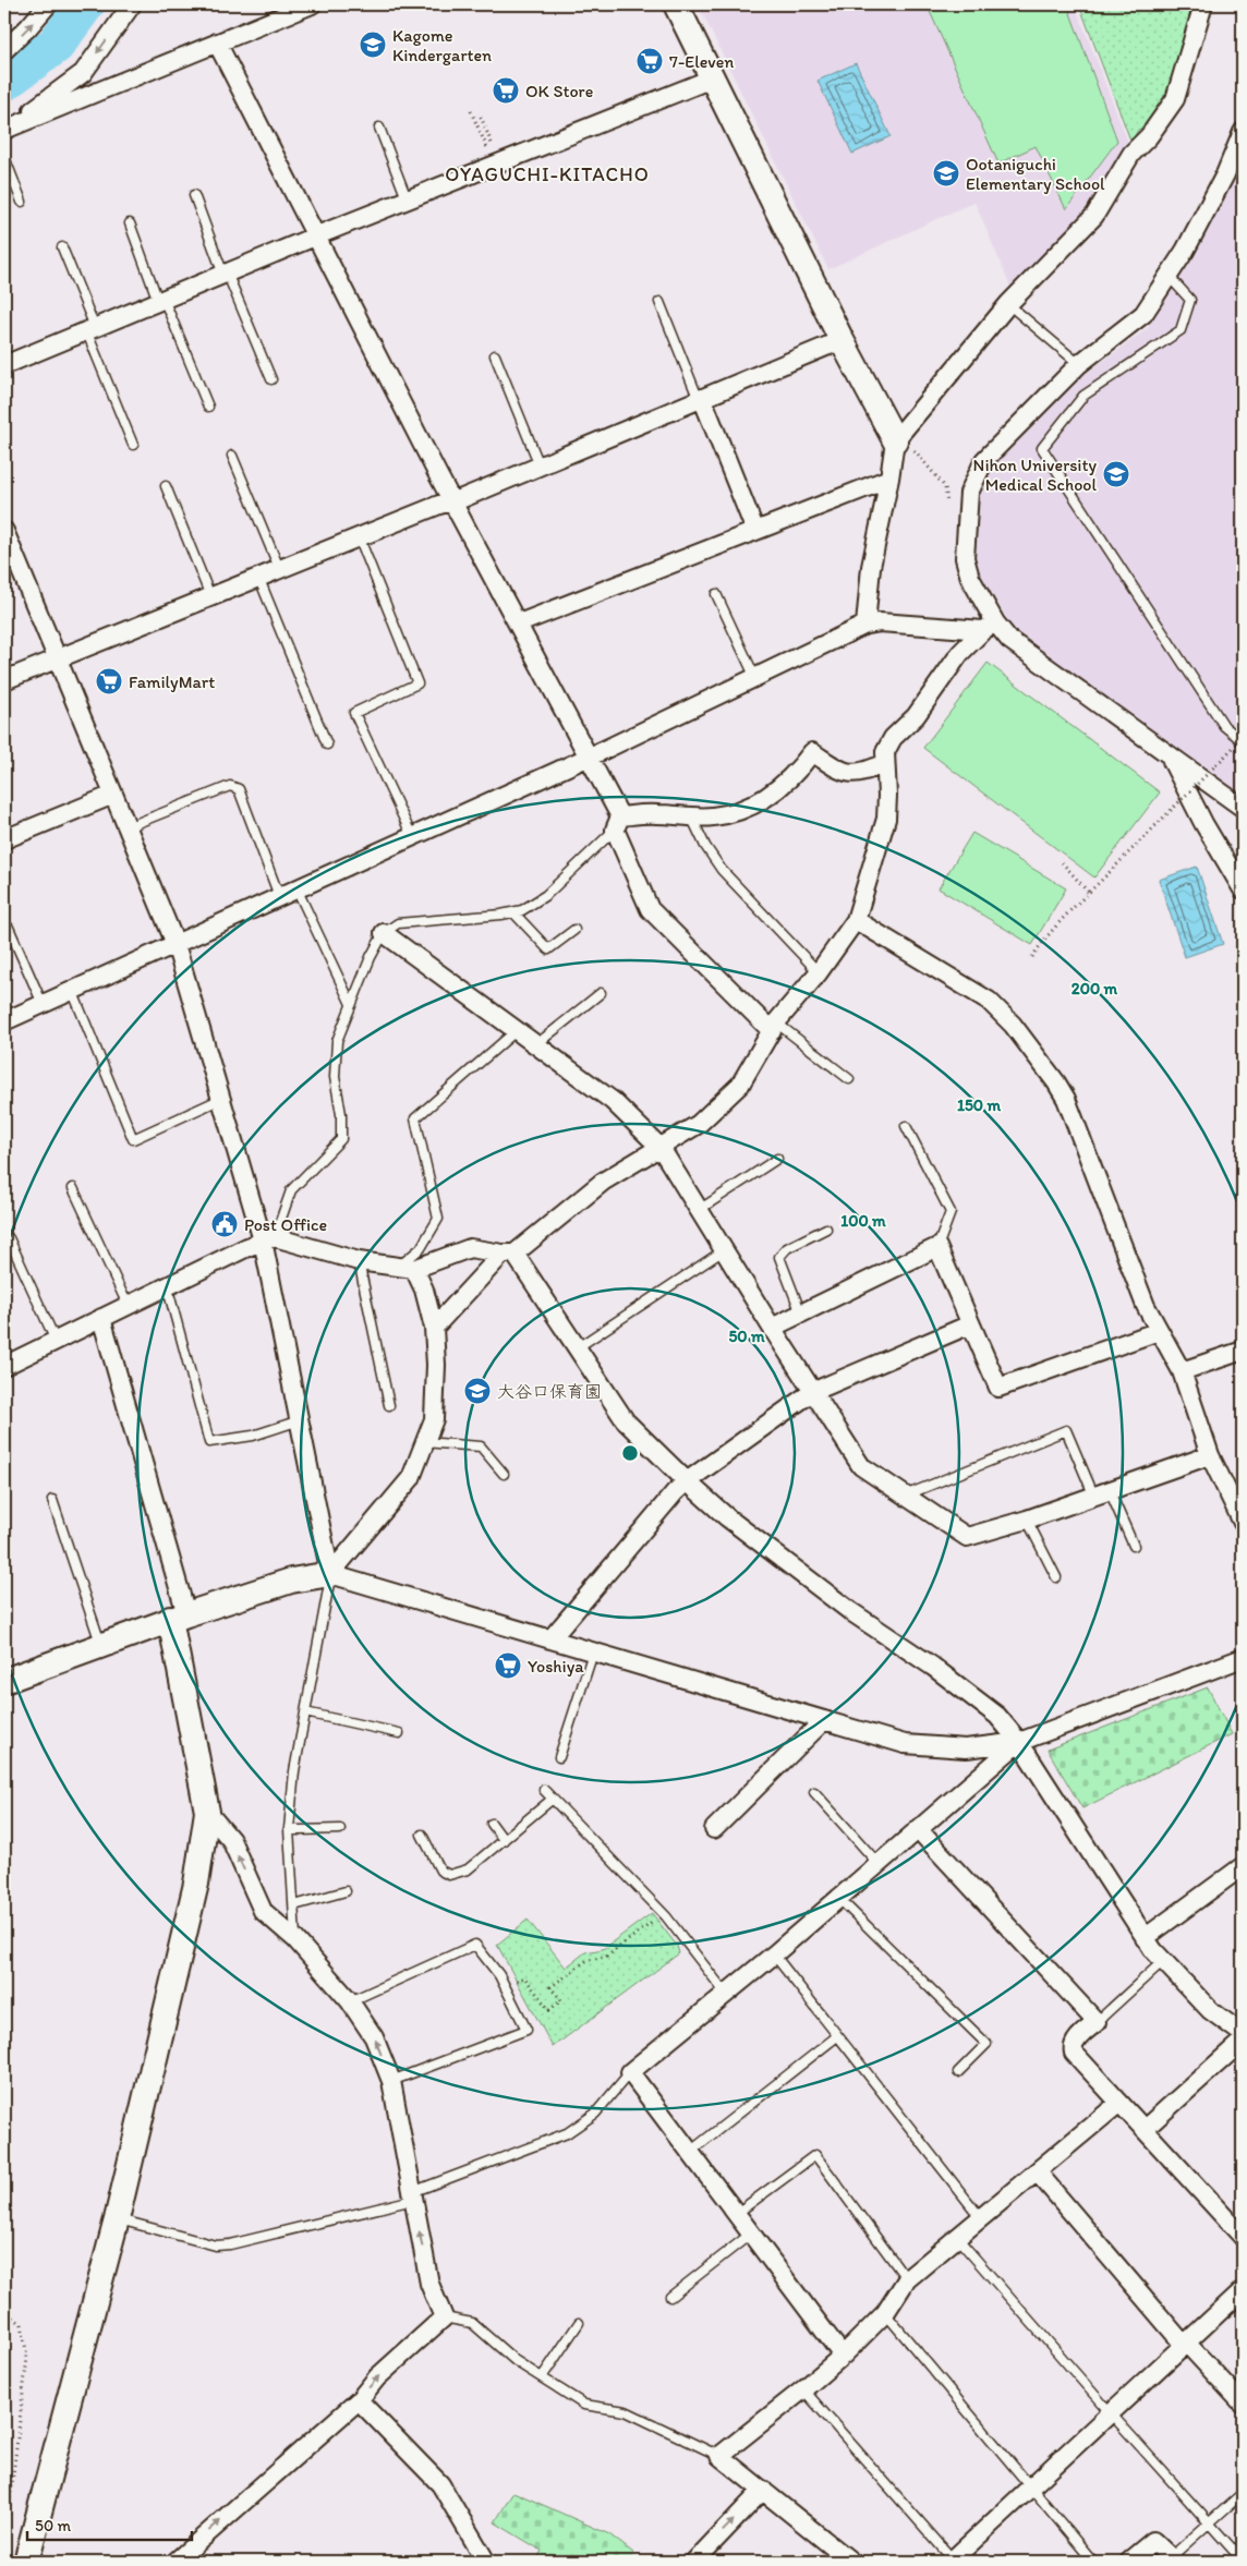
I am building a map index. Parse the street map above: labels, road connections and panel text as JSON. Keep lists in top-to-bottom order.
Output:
{
  "districts": ["OYAGUCHI-KITACHO"],
  "places": {
    "school or university": [
      "Kagome Kindergarten",
      "Ootaniguchi Elementary School",
      "Nihon University Medical School",
      "大谷口保育園"
    ],
    "supermarket": [
      "7-Eleven",
      "OK Store",
      "FamilyMart",
      "Yoshiya"
    ],
    "public building": ["Post Office"]
  },
  "scale_bar": "50 m",
  "rings": [
    "200 m",
    "150 m",
    "100 m",
    "50 m"
  ]
}
